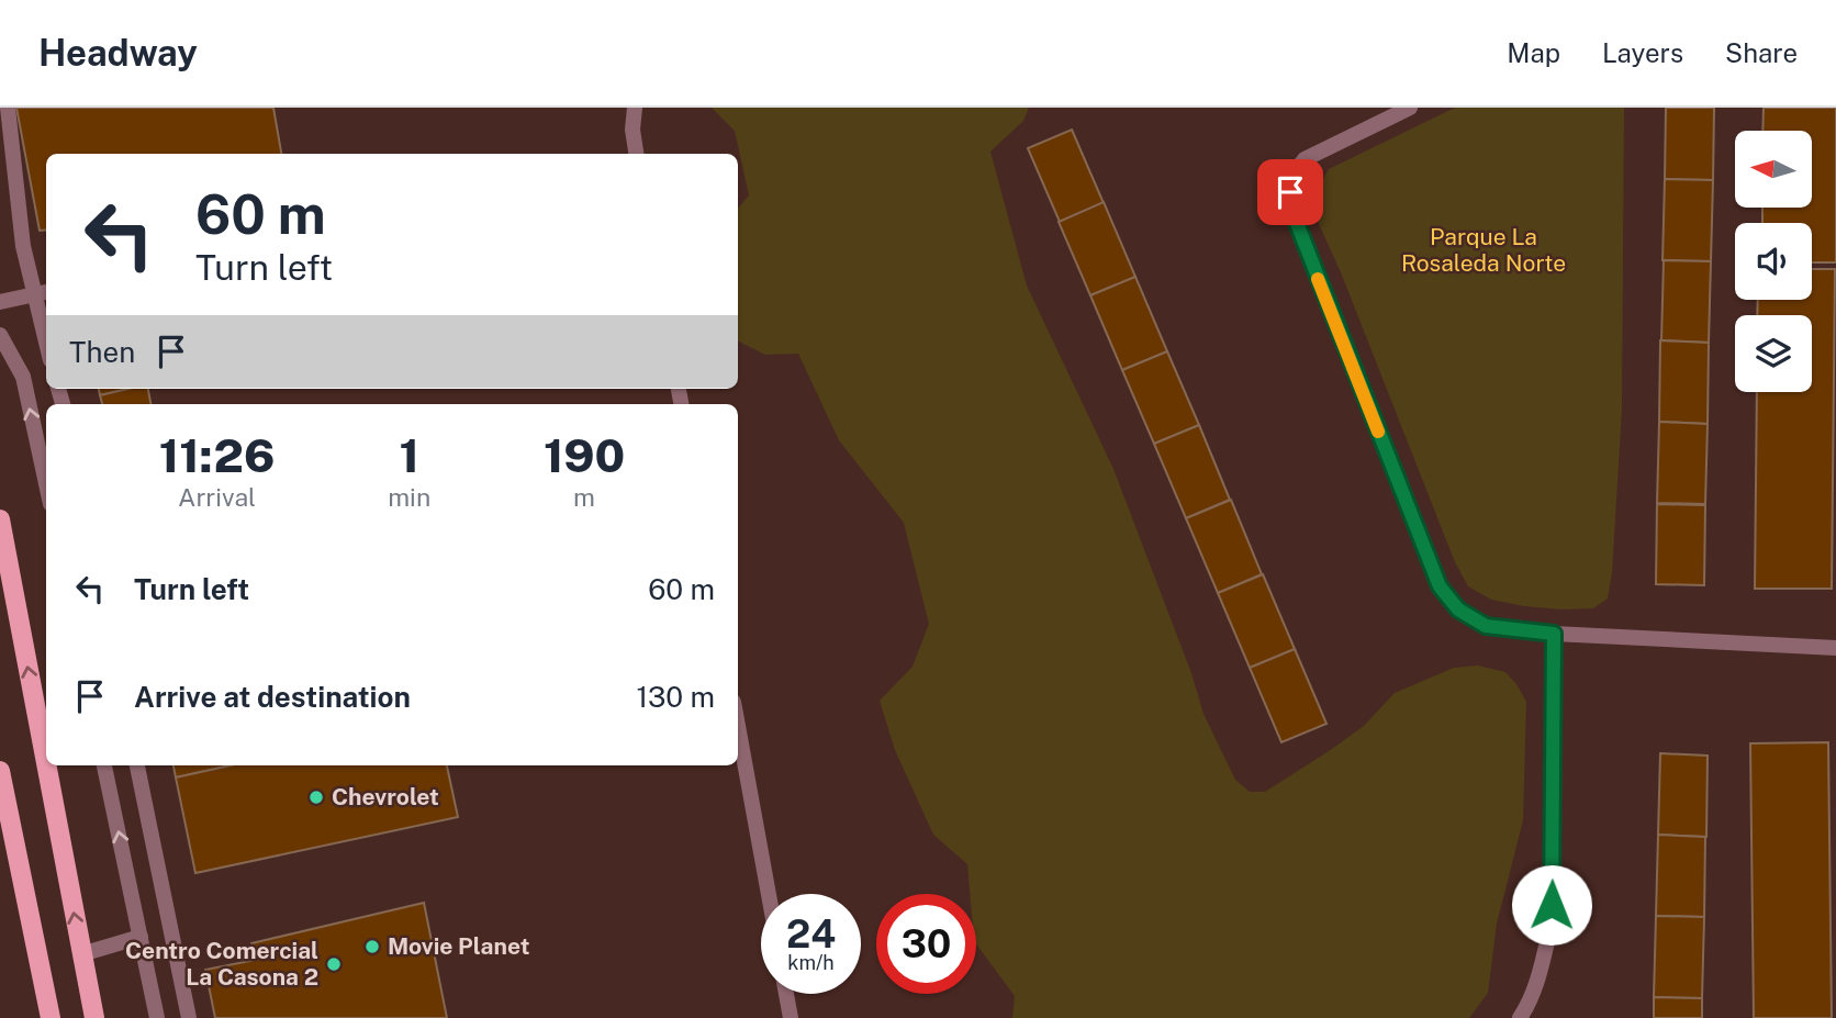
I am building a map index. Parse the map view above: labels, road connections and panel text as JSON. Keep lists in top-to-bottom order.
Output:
{
  "parks": ["Parque La Rosaleda Norte"],
  "places": ["Chevrolet", "Movie Planet", "Centro Comercial La Casona 2"],
  "north": "left",
  "page": {
    "header": "Headway",
    "nav": ["Map", "Layers", "Share"],
    "turn": ["60 m", "Turn left"],
    "then": "Then",
    "eta": [
      "11:26",
      "Arrival",
      "1",
      "min",
      "190",
      "m"
    ],
    "list": [
      {
        "name": "Turn left",
        "value": "60 m"
      },
      {
        "name": "Arrive at destination",
        "value": "130 m"
      }
    ],
    "speed": "24 km/h",
    "limit": "30"
  }
}
